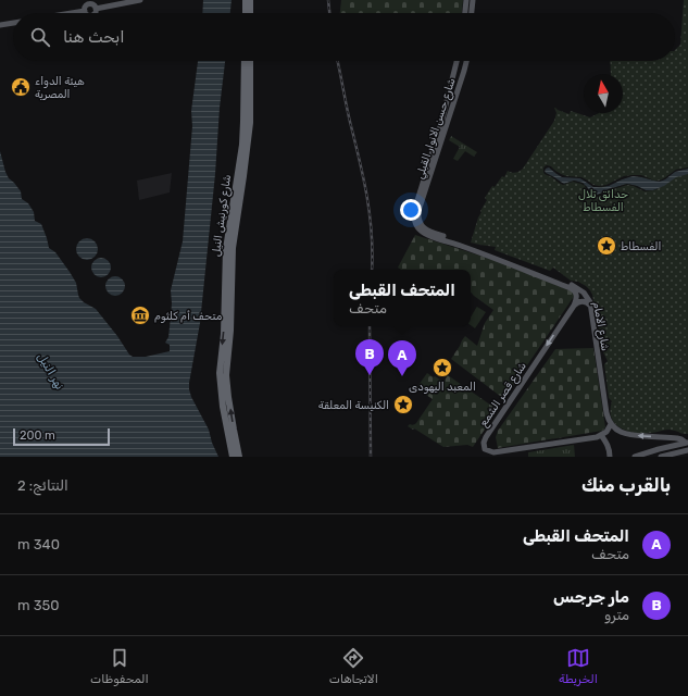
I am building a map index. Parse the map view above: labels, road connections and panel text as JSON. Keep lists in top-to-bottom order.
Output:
{
  "streets": {
    "highway": ["شارع كورنيش النيل"],
    "main road": ["شارع حسن الانوار القبلي", "شارع الامام", "شارع قصر الشمع"]
  },
  "crossings": [
    ["شارع حسن الانوار القبلي", "شارع الامام"],
    ["شارع الامام", "شارع قصر الشمع"]
  ],
  "water": ["نهر النيل"],
  "parks": ["حدائق تلال الفسطاط"],
  "places": {
    "public building": ["هيئة الدواء المصرية"],
    "place": ["الفسطاط", "المعبد اليهودى", "الكنيسة المعلقة"],
    "museum": ["متحف أم كلثوم"]
  },
  "scale_bar": "200 m",
  "north": "top",
  "page": {
    "search": "ابحث هنا",
    "popup": ["المتحف القبطى", "متحف"],
    "pins": ["B", "A"],
    "scale": "200 m",
    "heading": ["بالقرب منك", "النتائج: 2"],
    "list": [
      {
        "mark": "A",
        "name": "المتحف القبطى",
        "note": "متحف",
        "value": "340 m"
      },
      {
        "mark": "B",
        "name": "مار جرجس",
        "note": "مترو",
        "value": "350 m"
      }
    ],
    "nav": ["الخريطة", "الاتجاهات", "المحفوظات"]
  }
}
